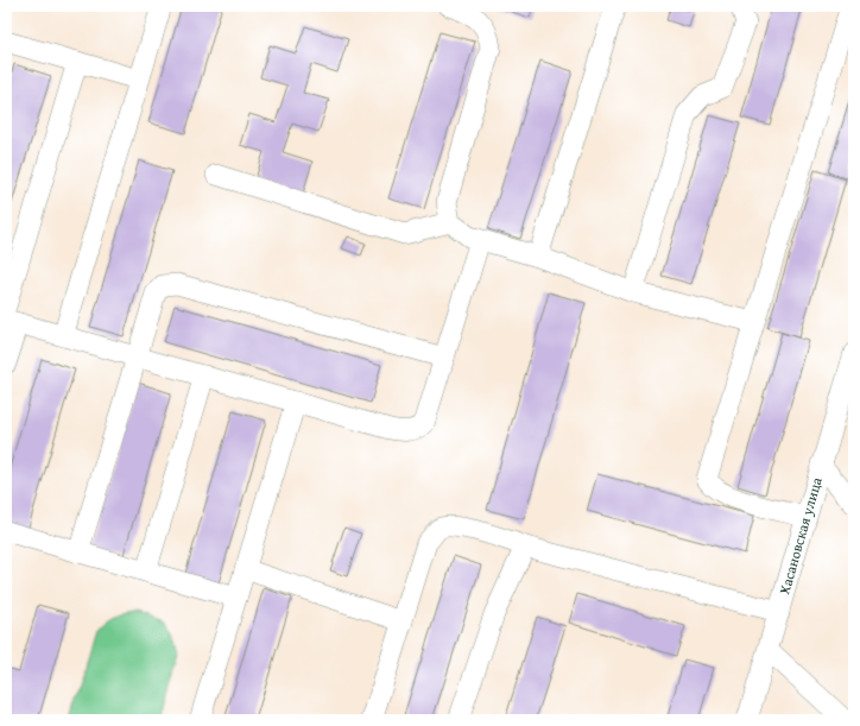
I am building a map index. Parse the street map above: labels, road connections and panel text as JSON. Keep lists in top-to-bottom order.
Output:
{
  "streets": {
    "street": ["Хасановская улица"]
  }
}
